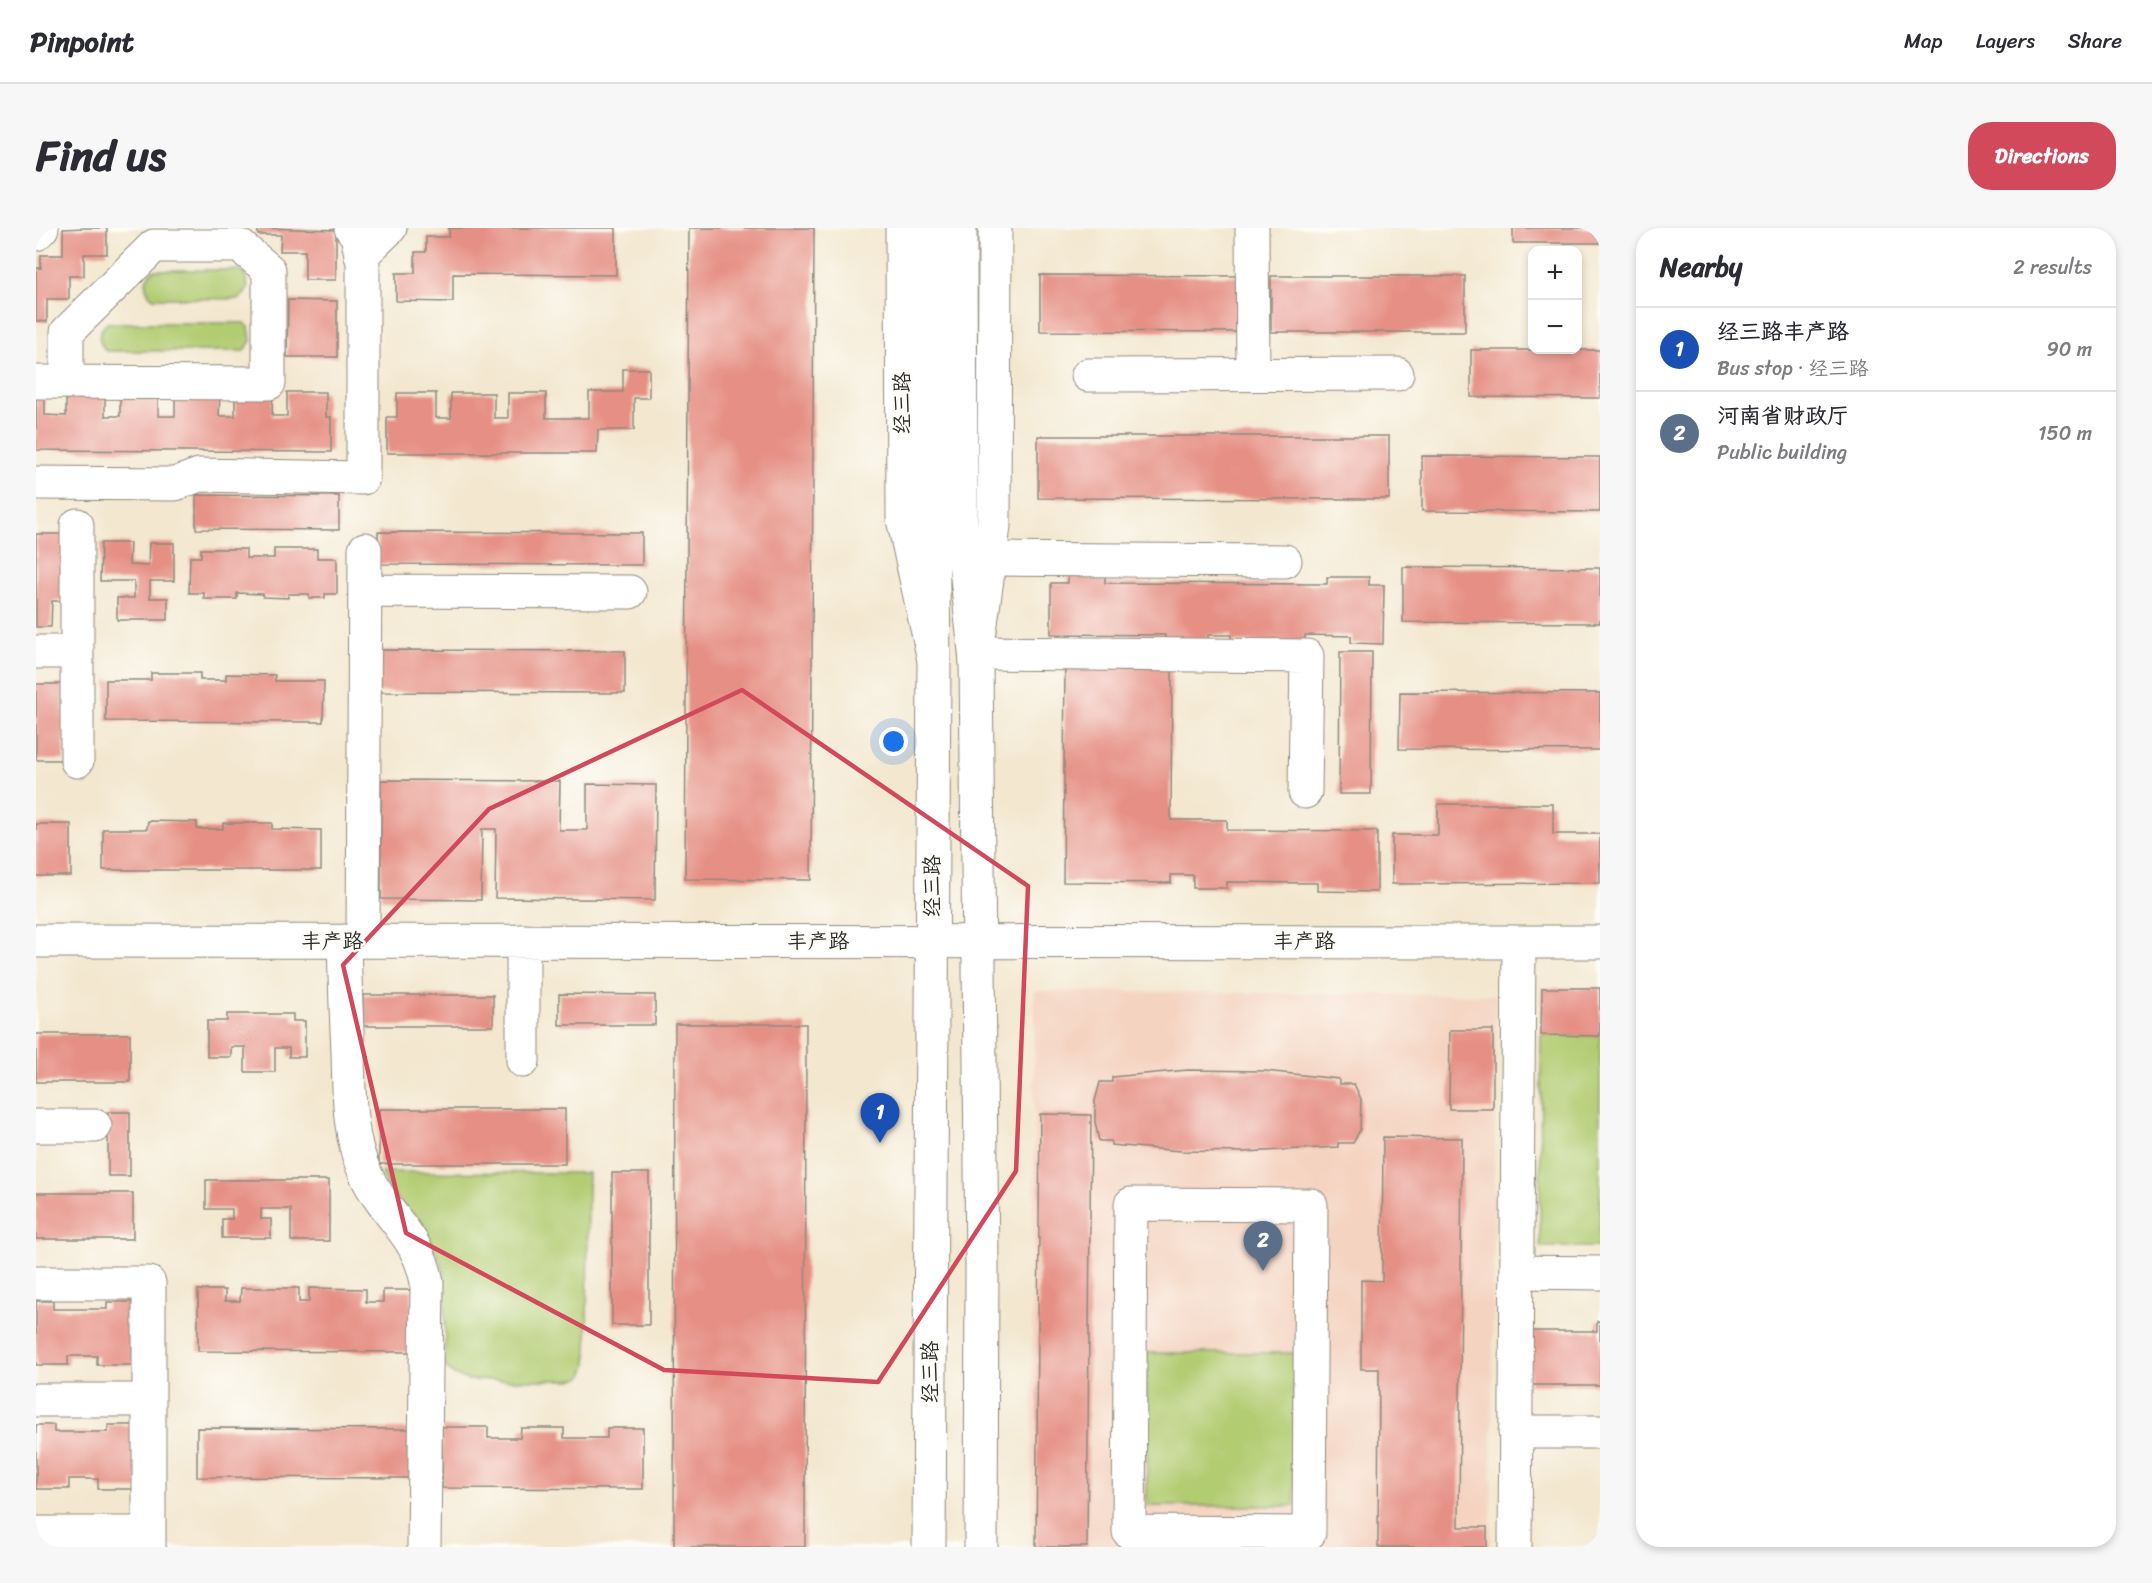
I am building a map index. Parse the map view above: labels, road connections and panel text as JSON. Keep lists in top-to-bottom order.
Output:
{
  "streets": {
    "main road": ["经三路", "丰产路"]
  },
  "crossings": [
    ["经三路", "丰产路"]
  ],
  "page": {
    "header": "Pinpoint",
    "nav": ["Map", "Layers", "Share"],
    "title": "Find us",
    "buttons": "Directions",
    "heading": ["Nearby", "2 results"],
    "map_buttons": ["+", "−"],
    "list": [
      {
        "mark": "1",
        "name": "经三路丰产路",
        "note": "Bus stop · 经三路",
        "value": "90 m"
      },
      {
        "mark": "2",
        "name": "河南省财政厅",
        "note": "Public building",
        "value": "150 m"
      }
    ],
    "pins": ["1", "2"]
  }
}
